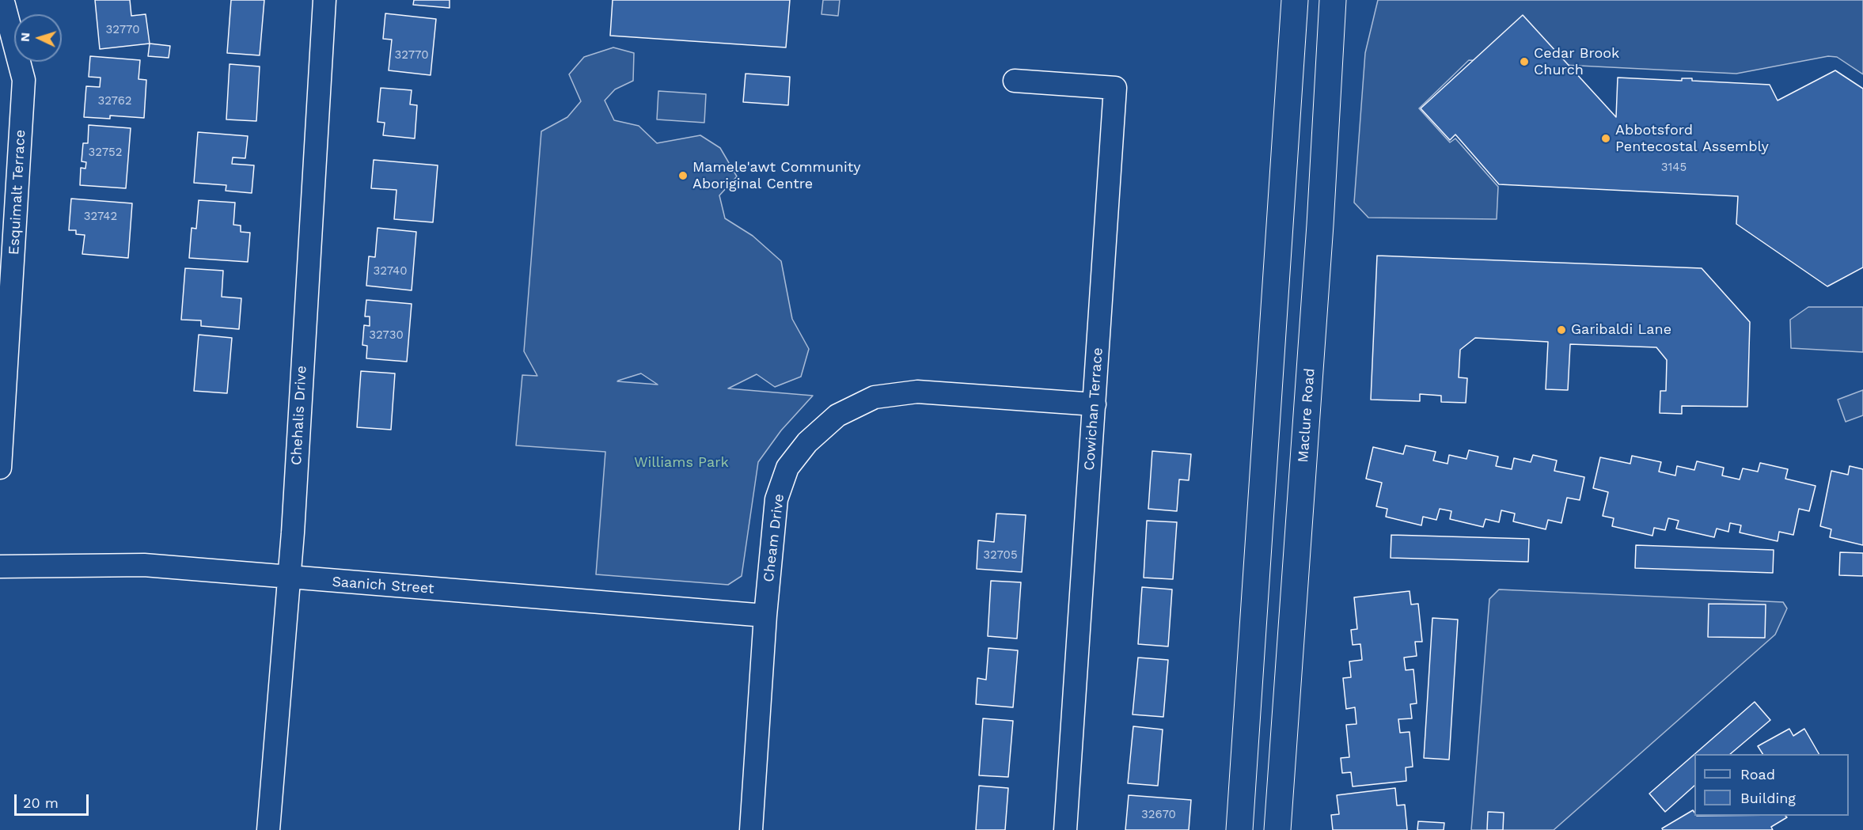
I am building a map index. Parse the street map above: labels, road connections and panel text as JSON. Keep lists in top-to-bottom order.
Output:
{
  "streets": {
    "main road": ["Maclure Road"],
    "street": [
      "Esquimalt Terrace",
      "Cowichan Terrace",
      "Chehalis Drive",
      "Cheam Drive",
      "Saanich Street"
    ]
  },
  "crossings": [
    ["Cowichan Terrace", "Cheam Drive"],
    ["Chehalis Drive", "Saanich Street"],
    ["Cheam Drive", "Saanich Street"]
  ],
  "parks": ["Williams Park"],
  "places": [
    "Cedar Brook Church",
    "Abbotsford Pentecostal Assembly",
    "Mamele'awt Community Aboriginal Centre",
    "Garibaldi Lane"
  ],
  "house_numbers": [
    "32770",
    "32770",
    "32762",
    "32752",
    "3145",
    "32742",
    "32740",
    "32730",
    "32705",
    "32670"
  ],
  "legend": ["Road", "Building"],
  "scale_bar": "20 m",
  "north": "left"
}
